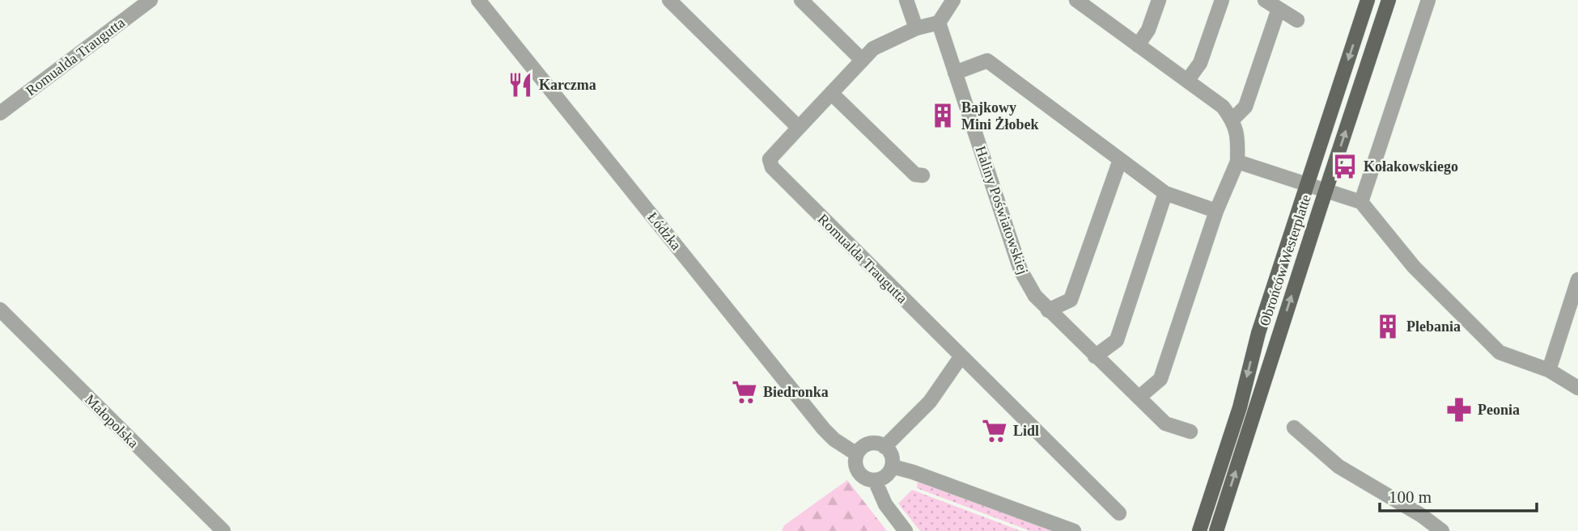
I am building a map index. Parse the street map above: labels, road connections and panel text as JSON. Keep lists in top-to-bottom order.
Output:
{
  "streets": {
    "main road": ["Obrońców Westerplatte"],
    "street": [
      "Romualda Traugutta",
      "Haliny Poświatowskiej",
      "Łódzka",
      "Małopolska"
    ]
  },
  "places": {
    "restaurant": ["Karczma"],
    "building": ["Bajkowy Mini Żłobek", "Plebania"],
    "bus stop": ["Kołakowskiego"],
    "supermarket": ["Biedronka", "Lidl"],
    "pharmacy": ["Peonia"]
  },
  "scale_bar": "100 m"
}
